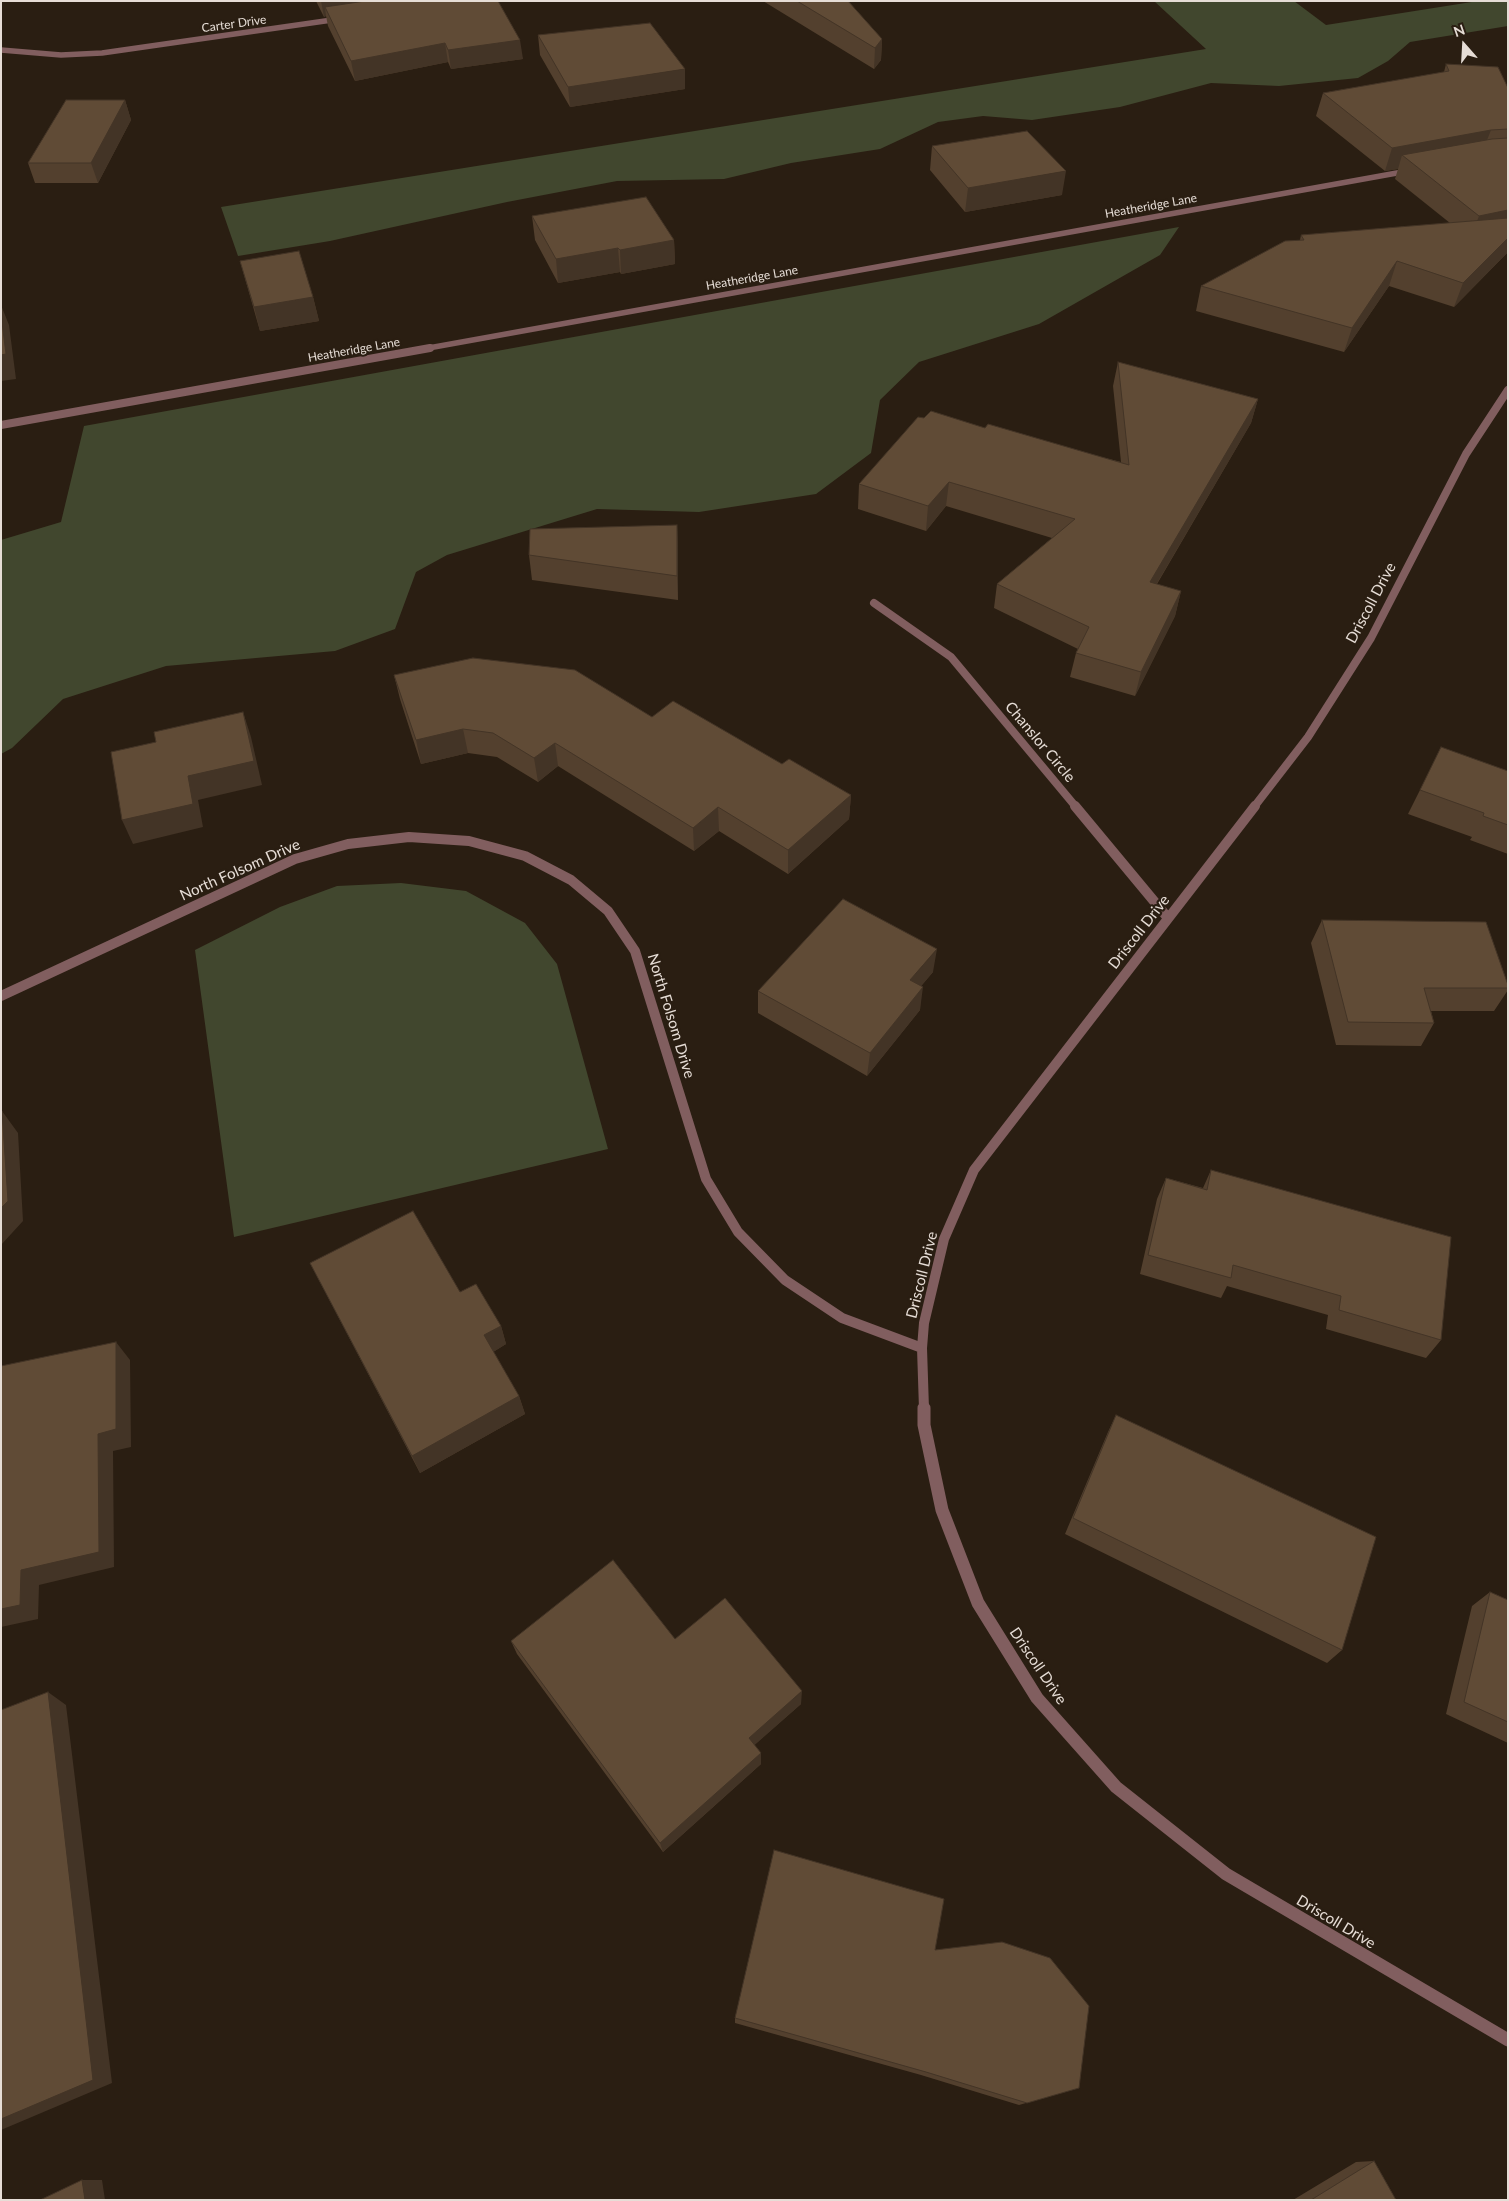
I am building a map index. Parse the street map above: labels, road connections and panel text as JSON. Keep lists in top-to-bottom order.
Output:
{
  "streets": {
    "street": [
      "Carter Drive",
      "Heatheridge Lane",
      "Driscoll Drive",
      "Chanslor Circle",
      "North Folsom Drive"
    ]
  },
  "crossings": [
    ["Driscoll Drive", "Chanslor Circle"],
    ["Driscoll Drive", "North Folsom Drive"]
  ],
  "north": "top"
}
